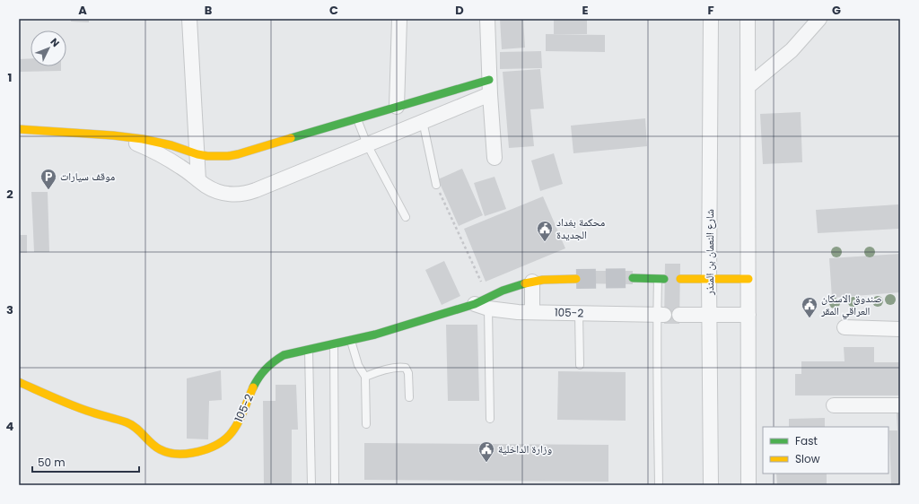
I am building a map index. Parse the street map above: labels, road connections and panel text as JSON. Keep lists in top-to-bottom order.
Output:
{
  "streets": {
    "street": ["شارع النعمان بن المنذر", "105-2"]
  },
  "places": {
    "parking": ["موقف سيارات"],
    "public building": ["محكمة بغداد الجديدة", "صندوق الاسكان العراقي المقر", "وزارة الداخلية"]
  },
  "legend": ["Fast", "Slow"],
  "scale_bar": "50 m",
  "north": "top right",
  "grid": {
    "columns": [
      "A",
      "B",
      "C",
      "D",
      "E",
      "F",
      "G"
    ],
    "rows": [
      "1",
      "2",
      "3",
      "4"
    ]
  }
}
